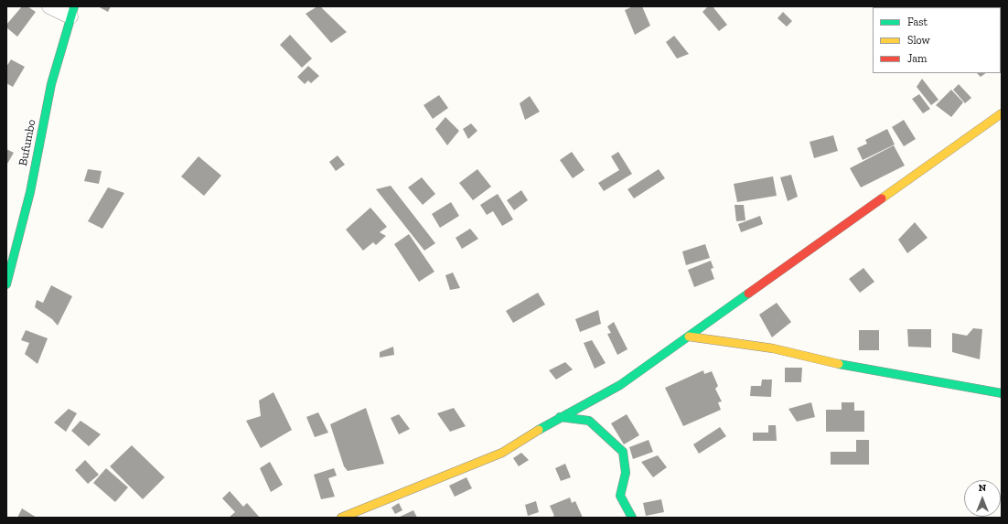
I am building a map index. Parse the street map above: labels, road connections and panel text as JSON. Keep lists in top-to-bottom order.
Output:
{
  "streets": {
    "street": ["Bufumbo"]
  },
  "legend": ["Fast", "Slow", "Jam"],
  "north": "top"
}
